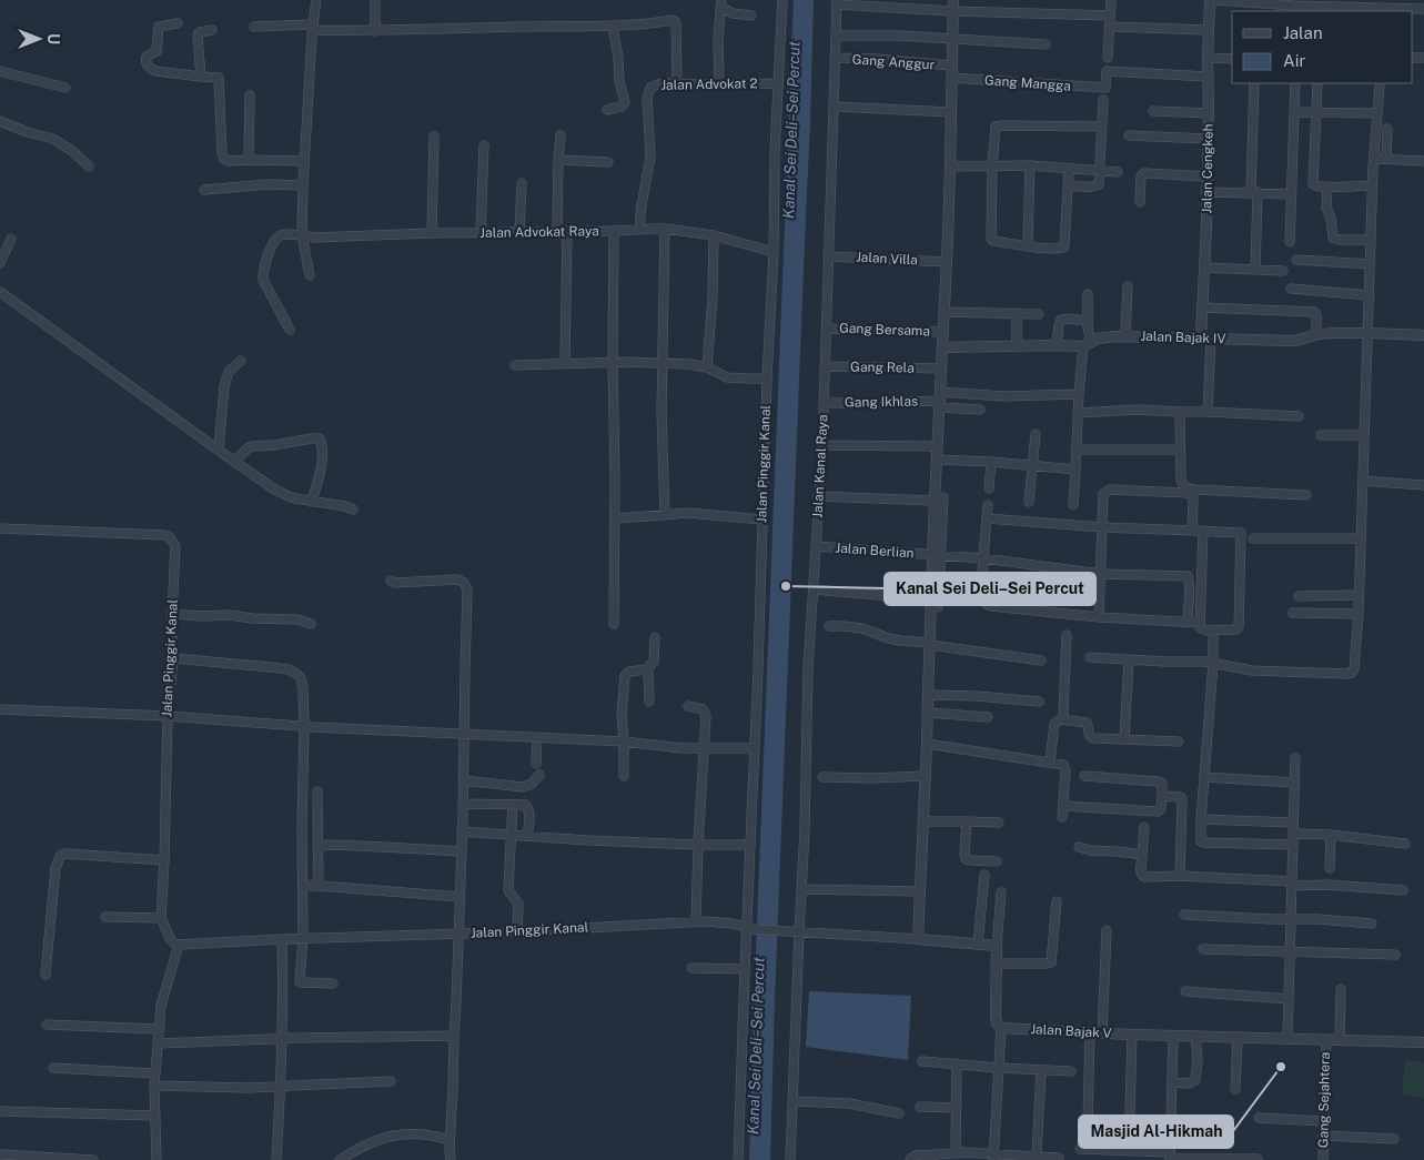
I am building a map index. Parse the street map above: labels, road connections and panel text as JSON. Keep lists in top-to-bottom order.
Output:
{
  "streets": {
    "street": [
      "Gang Anggur",
      "Gang Mangga",
      "Jalan Advokat 2",
      "Jalan Cengkeh",
      "Jalan Advokat Raya",
      "Jalan Villa",
      "Gang Bersama",
      "Jalan Bajak IV",
      "Gang Rela",
      "Gang Ikhlas",
      "Jalan Pinggir Kanal",
      "Jalan Kanal Raya",
      "Jalan Berlian",
      "Jalan Bajak V",
      "Gang Sejahtera"
    ]
  },
  "crossings": [
    ["Gang Anggur", "Jalan Kanal Raya"],
    ["Gang Mangga", "Jalan Cengkeh"],
    ["Jalan Advokat 2", "Jalan Advokat Raya"],
    ["Jalan Advokat 2", "Jalan Pinggir Kanal"],
    ["Jalan Cengkeh", "Jalan Bajak IV"],
    ["Jalan Advokat Raya", "Jalan Pinggir Kanal"],
    ["Jalan Villa", "Jalan Kanal Raya"],
    ["Gang Bersama", "Jalan Kanal Raya"],
    ["Gang Rela", "Jalan Kanal Raya"],
    ["Gang Ikhlas", "Jalan Kanal Raya"],
    ["Jalan Kanal Raya", "Jalan Berlian"],
    ["Jalan Bajak V", "Gang Sejahtera"]
  ],
  "water": ["Kanal Sei Deli–Sei Percut"],
  "places": ["Kanal Sei Deli–Sei Percut", "Masjid Al-Hikmah"],
  "legend": ["Jalan", "Air"],
  "north": "right"
}
